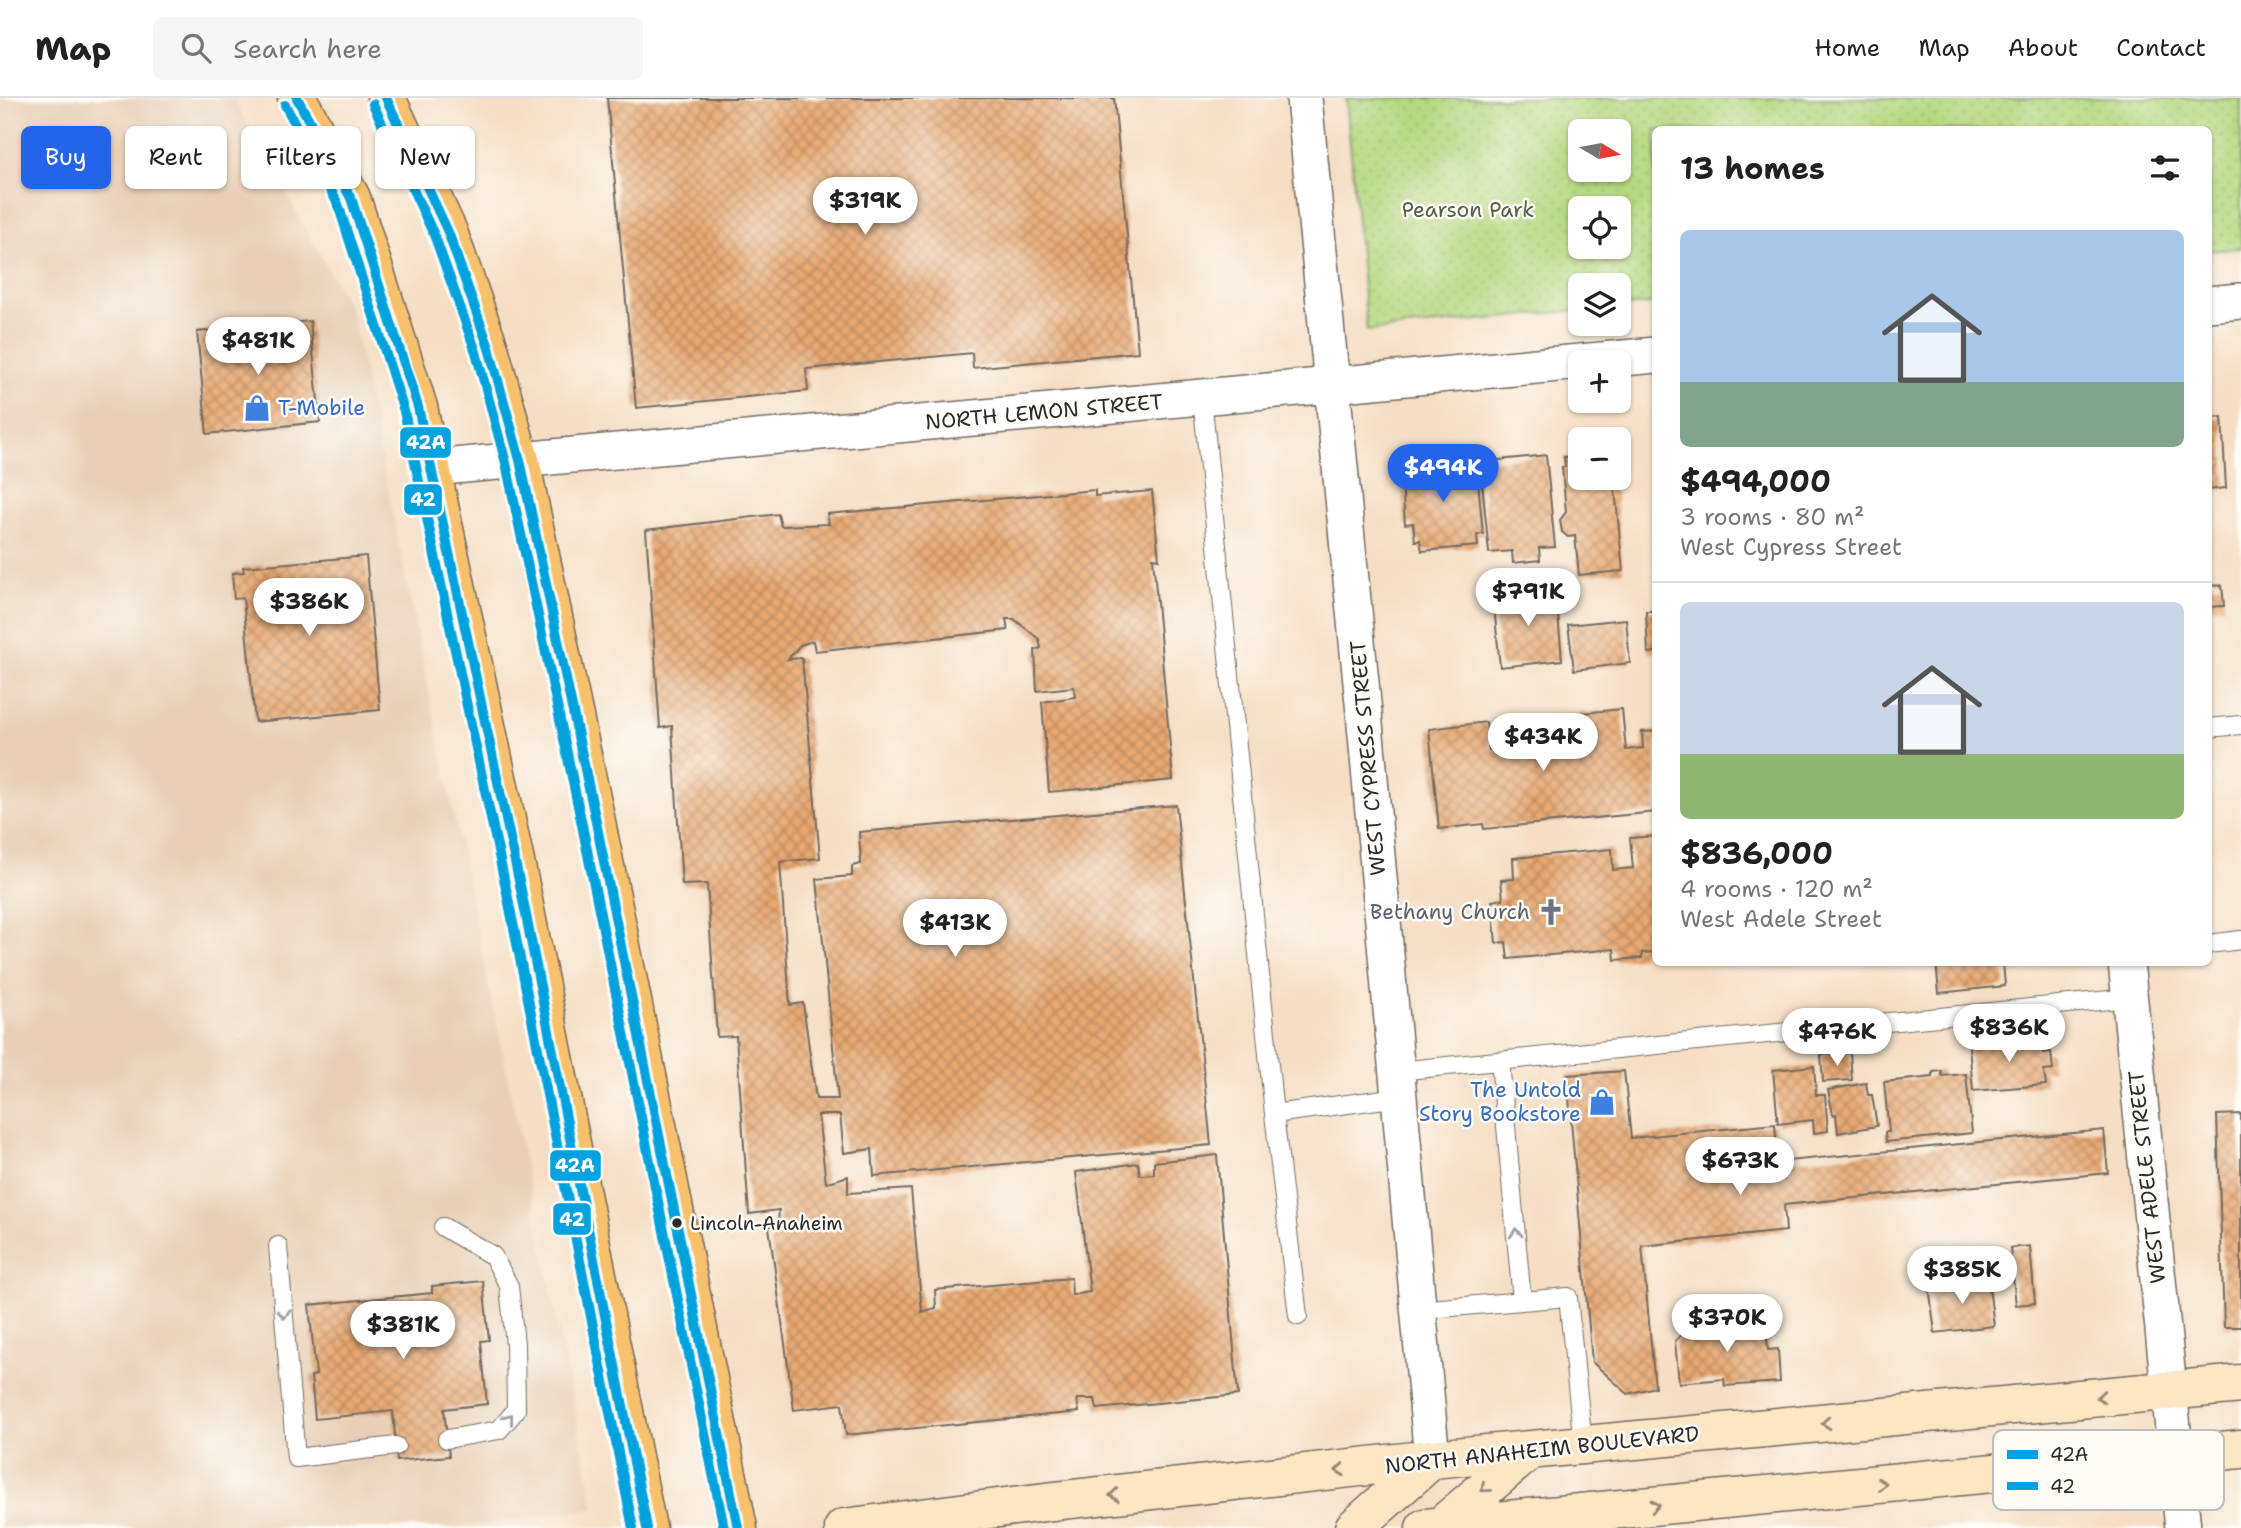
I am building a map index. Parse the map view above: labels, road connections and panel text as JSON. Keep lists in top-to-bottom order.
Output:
{
  "streets": {
    "main road": ["NORTH ANAHEIM BOULEVARD"],
    "street": ["NORTH LEMON STREET", "WEST CYPRESS STREET", "WEST ADELE STREET"]
  },
  "crossings": [
    ["NORTH LEMON STREET", "WEST CYPRESS STREET"],
    ["WEST CYPRESS STREET", "NORTH ANAHEIM BOULEVARD"],
    ["WEST ADELE STREET", "NORTH ANAHEIM BOULEVARD"]
  ],
  "parks": ["Pearson Park"],
  "places": {
    "shop": ["T-Mobile", "The Untold Story Bookstore"],
    "church": ["Bethany Church"],
    "other": ["Lincoln-Anaheim"]
  },
  "lines": ["transit line 42A", "transit line 42"],
  "legend": ["42A", "42"],
  "north": "right",
  "page": {
    "header": "Map",
    "search": "Search here",
    "nav": [
      "Home",
      "Map",
      "About",
      "Contact"
    ],
    "map_buttons": ["+", "−"],
    "chip": [
      "Buy",
      "Rent",
      "Filters",
      "New"
    ],
    "heading": "13 homes",
    "price": [
      "$319K",
      "$481K",
      "$494K",
      "$791K",
      "$386K",
      "$434K",
      "$413K",
      "$836K",
      "$476K",
      "$673K",
      "$385K",
      "$370K",
      "$381K"
    ],
    "list": [
      {
        "name": "$494,000",
        "note": "3 rooms · 80 m² · West Cypress Street"
      },
      {
        "name": "$836,000",
        "note": "4 rooms · 120 m² · West Adele Street"
      }
    ]
  }
}
